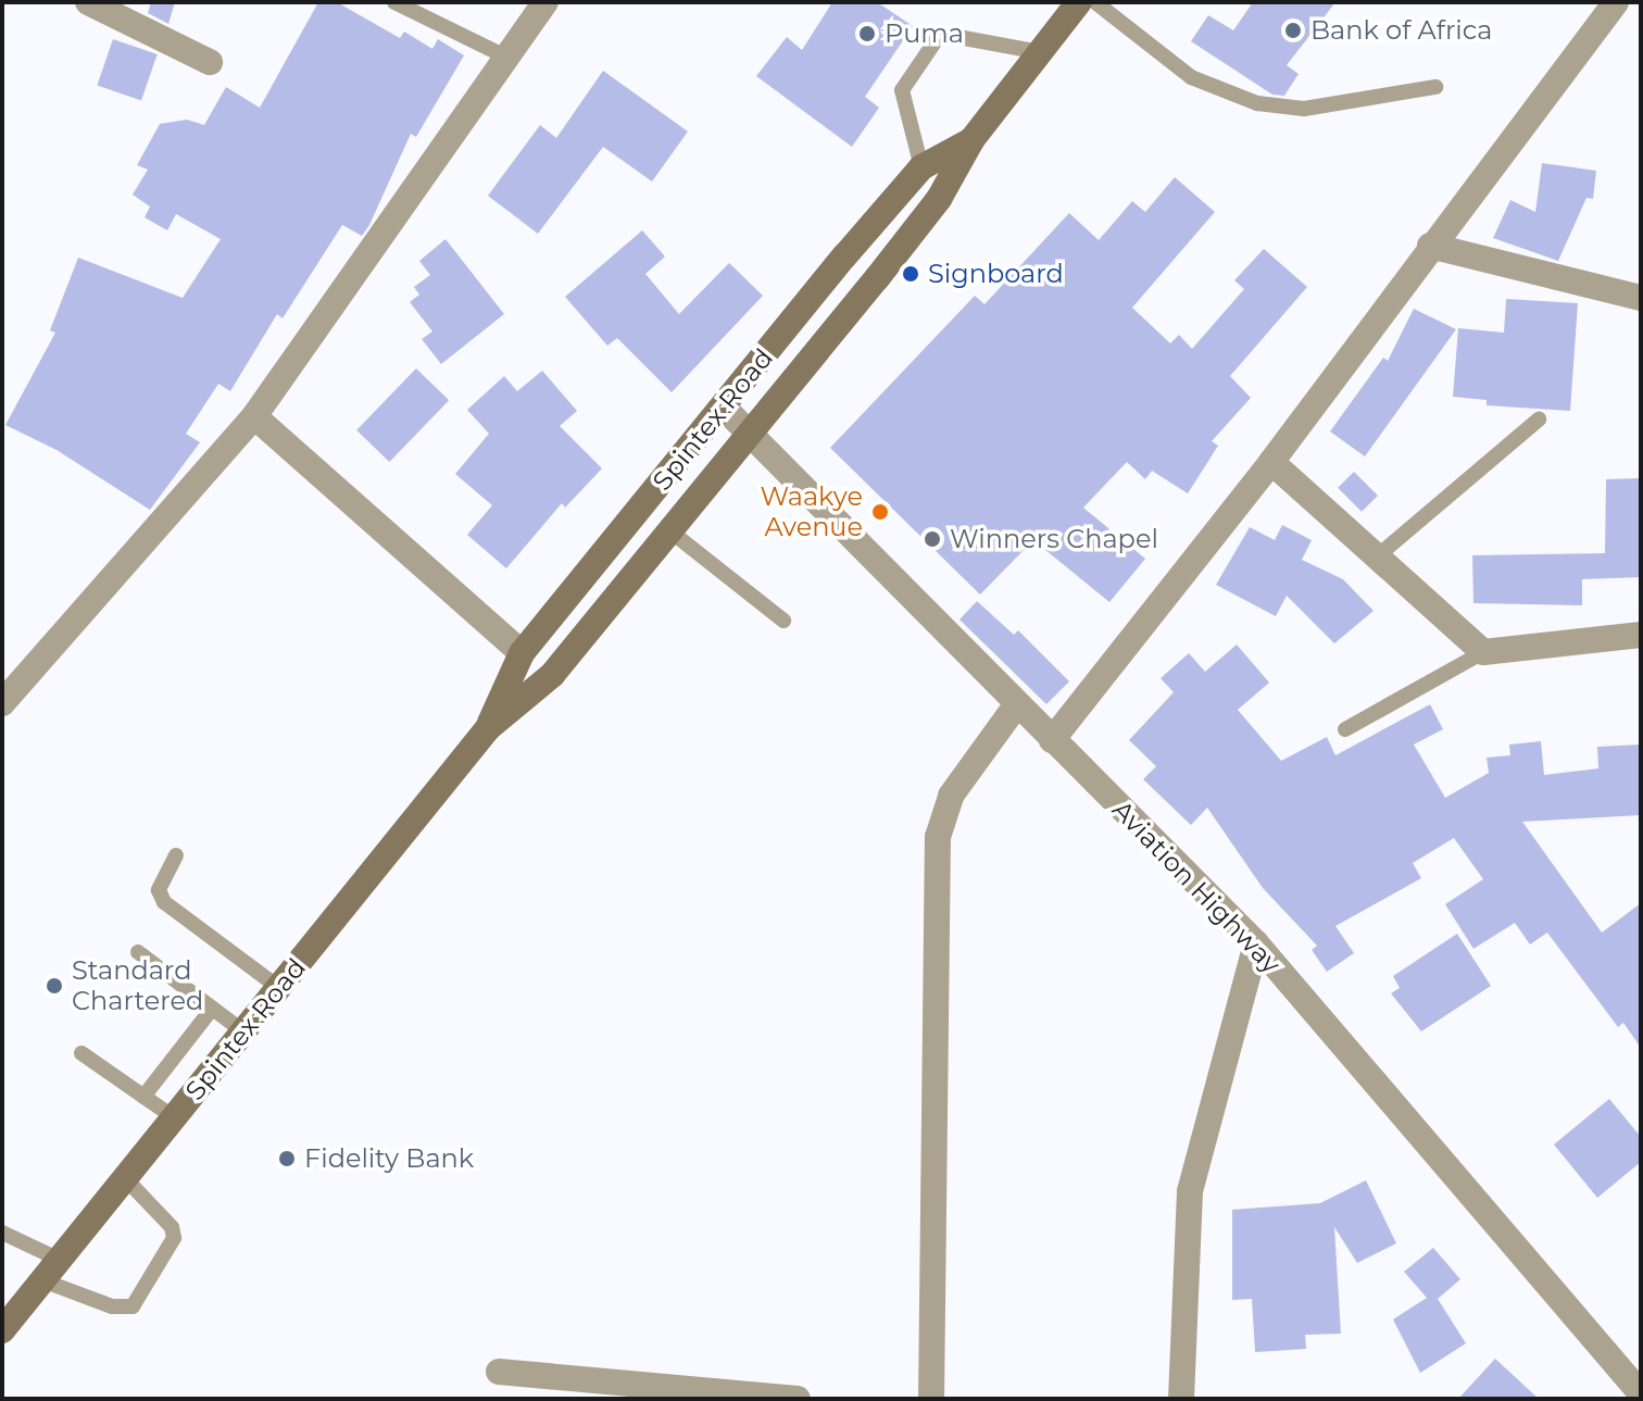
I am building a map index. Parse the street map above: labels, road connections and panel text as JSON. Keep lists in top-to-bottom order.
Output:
{
  "streets": {
    "main road": ["Spintex Road"],
    "street": ["Aviation Highway"]
  },
  "crossings": [
    ["Spintex Road", "Aviation Highway"]
  ],
  "places": [
    "Bank of Africa",
    "Puma",
    "Signboard",
    "Waakye Avenue",
    "Winners Chapel",
    "Standard Chartered",
    "Fidelity Bank"
  ]
}
